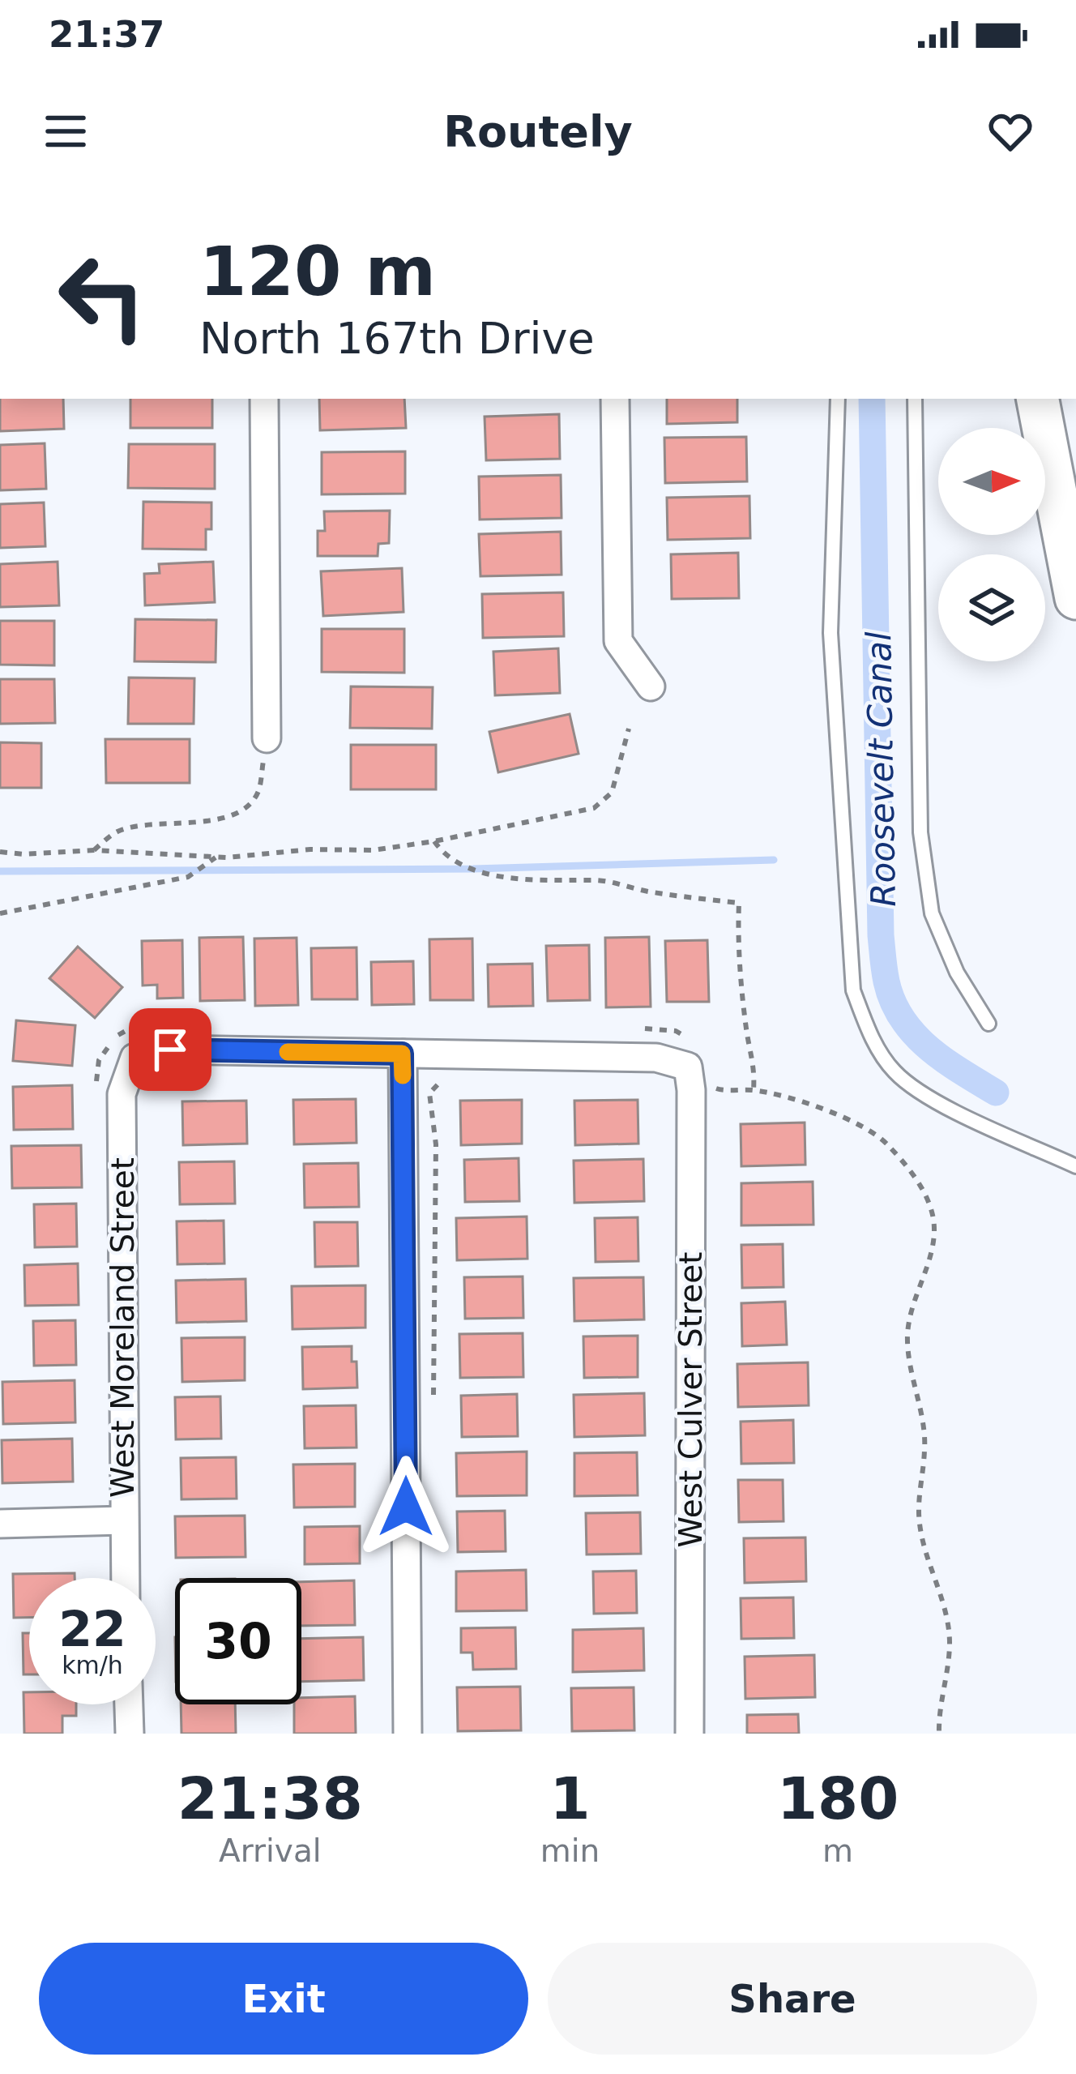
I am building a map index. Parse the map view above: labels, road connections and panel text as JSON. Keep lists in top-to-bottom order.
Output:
{
  "streets": {
    "street": ["West Moreland Street", "West Culver Street"]
  },
  "water": ["Roosevelt Canal"],
  "north": "right",
  "page": {
    "status": "21:37",
    "header": "Routely",
    "turn": ["120 m", "North 167th Drive"],
    "speed": "22 km/h",
    "limit": "30",
    "eta": [
      "21:38",
      "Arrival",
      "1",
      "min",
      "180",
      "m"
    ],
    "buttons": ["Exit", "Share"]
  }
}
